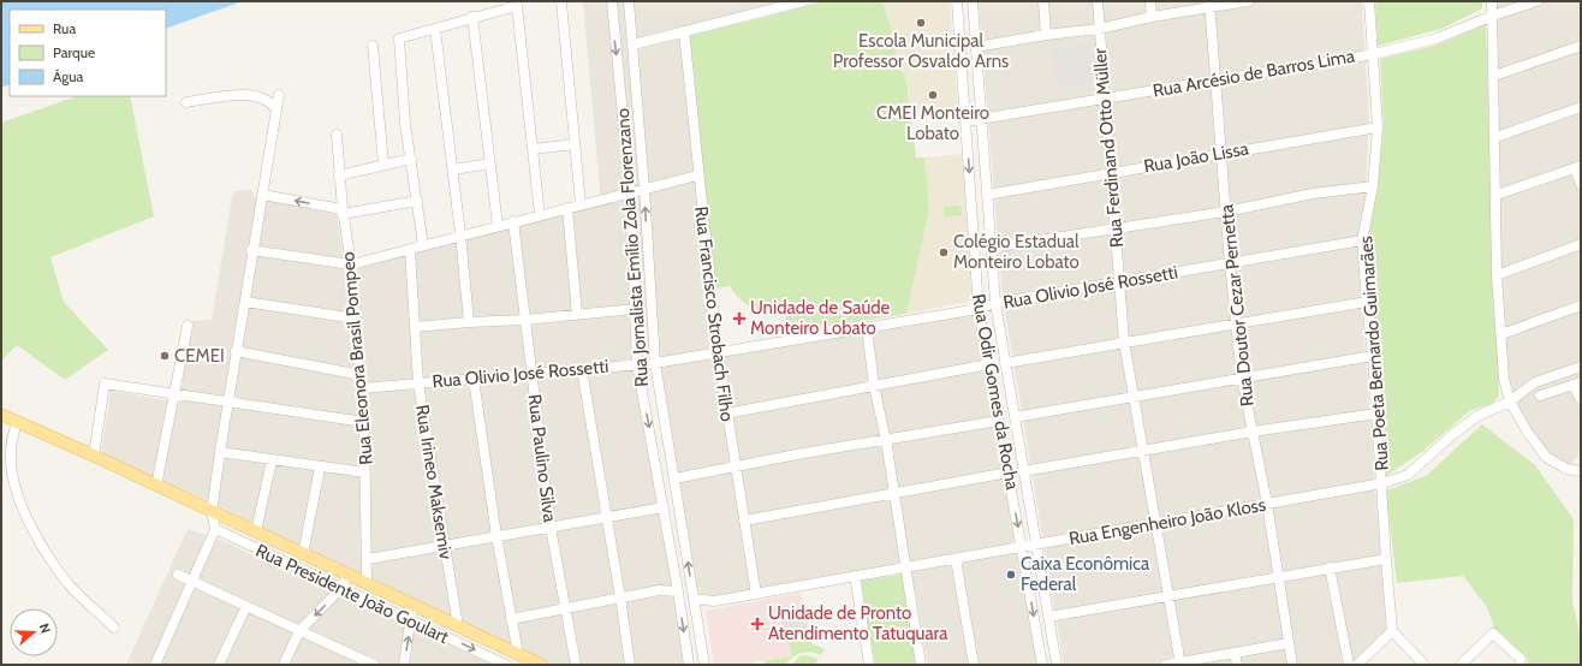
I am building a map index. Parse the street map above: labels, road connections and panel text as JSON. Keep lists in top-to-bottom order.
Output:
{
  "streets": {
    "main road": ["Rua Presidente João Goulart"],
    "street": [
      "Rua Arcésio de Barros Lima",
      "Rua Ferdinand Otto Müller",
      "Rua João Lissa",
      "Rua Jornalista Emílio Zola Florenzano",
      "Rua Olivio José Rossetti",
      "Rua Doutor Cezar Pernetta",
      "Rua Francisco Strobach Filho",
      "Rua Poeta Bernardo Guimarães",
      "Rua Eleonora Brasil Pompeo",
      "Rua Odir Gomes da Rocha",
      "Rua Paulino Silva",
      "Rua Irineo Maksemiv",
      "Rua Engenheiro João Kloss"
    ]
  },
  "crossings": [
    ["Rua Arcésio de Barros Lima", "Rua Ferdinand Otto Müller"],
    ["Rua Arcésio de Barros Lima", "Rua Doutor Cezar Pernetta"],
    ["Rua Arcésio de Barros Lima", "Rua Poeta Bernardo Guimarães"],
    ["Rua Arcésio de Barros Lima", "Rua Odir Gomes da Rocha"],
    ["Rua Ferdinand Otto Müller", "Rua João Lissa"],
    ["Rua Ferdinand Otto Müller", "Rua Olivio José Rossetti"],
    ["Rua Ferdinand Otto Müller", "Rua Engenheiro João Kloss"],
    ["Rua João Lissa", "Rua Doutor Cezar Pernetta"],
    ["Rua João Lissa", "Rua Poeta Bernardo Guimarães"],
    ["Rua João Lissa", "Rua Odir Gomes da Rocha"],
    ["Rua Jornalista Emílio Zola Florenzano", "Rua Olivio José Rossetti"],
    ["Rua Jornalista Emílio Zola Florenzano", "Rua Engenheiro João Kloss"],
    ["Rua Olivio José Rossetti", "Rua Doutor Cezar Pernetta"],
    ["Rua Olivio José Rossetti", "Rua Francisco Strobach Filho"],
    ["Rua Olivio José Rossetti", "Rua Poeta Bernardo Guimarães"],
    ["Rua Olivio José Rossetti", "Rua Eleonora Brasil Pompeo"],
    ["Rua Olivio José Rossetti", "Rua Odir Gomes da Rocha"],
    ["Rua Olivio José Rossetti", "Rua Paulino Silva"],
    ["Rua Olivio José Rossetti", "Rua Irineo Maksemiv"],
    ["Rua Doutor Cezar Pernetta", "Rua Engenheiro João Kloss"],
    ["Rua Francisco Strobach Filho", "Rua Engenheiro João Kloss"],
    ["Rua Poeta Bernardo Guimarães", "Rua Engenheiro João Kloss"],
    ["Rua Eleonora Brasil Pompeo", "Rua Presidente João Goulart"],
    ["Rua Odir Gomes da Rocha", "Rua Engenheiro João Kloss"],
    ["Rua Irineo Maksemiv", "Rua Presidente João Goulart"]
  ],
  "places": {
    "other": [
      "Escola Municipal Professor Osvaldo Arns",
      "CMEI Monteiro Lobato",
      "Colégio Estadual Monteiro Lobato",
      "CEMEI",
      "Caixa Econômica Federal"
    ],
    "health": ["Unidade de Saúde Monteiro Lobato", "Unidade de Pronto Atendimento Tatuquara"]
  },
  "legend": ["Rua", "Parque", "Água"],
  "north": "right"
}
